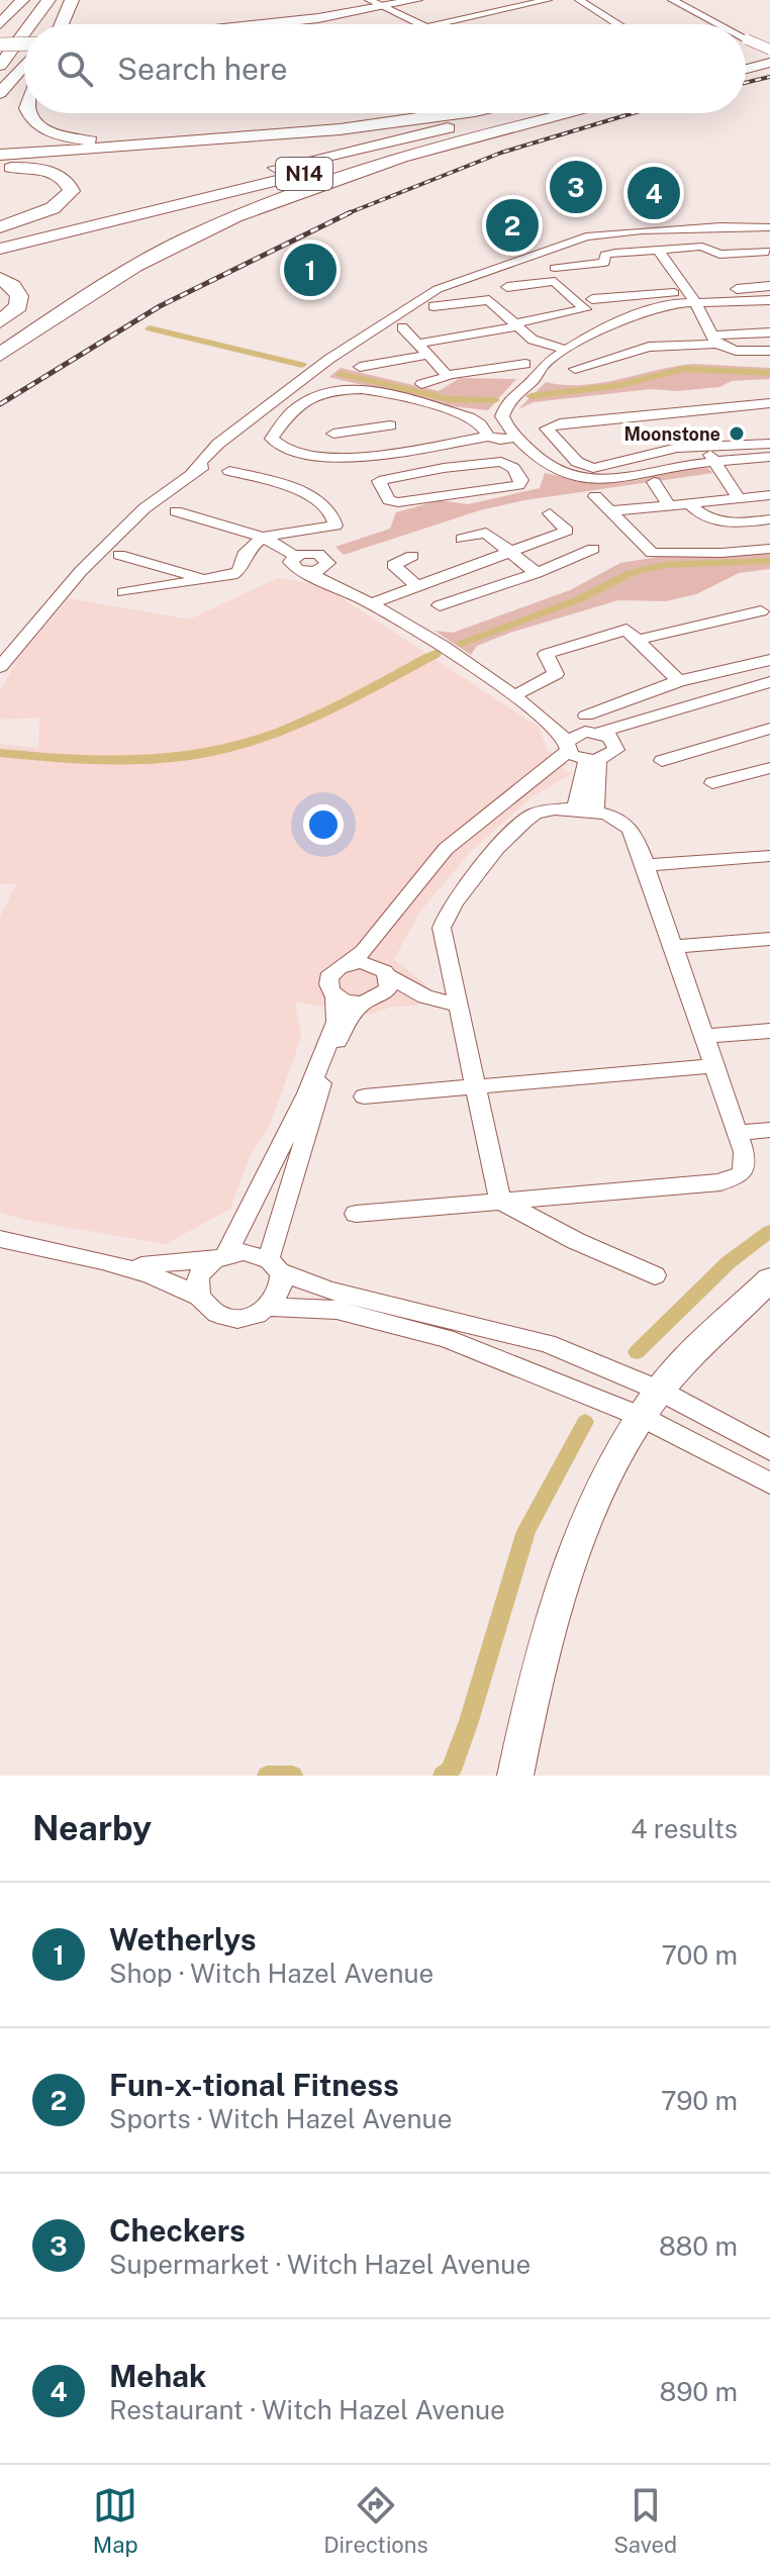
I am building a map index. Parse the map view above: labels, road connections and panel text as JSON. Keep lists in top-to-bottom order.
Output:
{
  "streets": {
    "highway": ["N14"]
  },
  "places": ["Moonstone"],
  "page": {
    "search": "Search here",
    "pins": [
      "3",
      "4",
      "2",
      "1"
    ],
    "heading": ["Nearby", "4 results"],
    "list": [
      {
        "mark": "1",
        "name": "Wetherlys",
        "note": "Shop · Witch Hazel Avenue",
        "value": "700 m"
      },
      {
        "mark": "2",
        "name": "Fun-x-tional Fitness",
        "note": "Sports · Witch Hazel Avenue",
        "value": "790 m"
      },
      {
        "mark": "3",
        "name": "Checkers",
        "note": "Supermarket · Witch Hazel Avenue",
        "value": "880 m"
      },
      {
        "mark": "4",
        "name": "Mehak",
        "note": "Restaurant · Witch Hazel Avenue",
        "value": "890 m"
      }
    ],
    "nav": ["Map", "Directions", "Saved"]
  }
}
